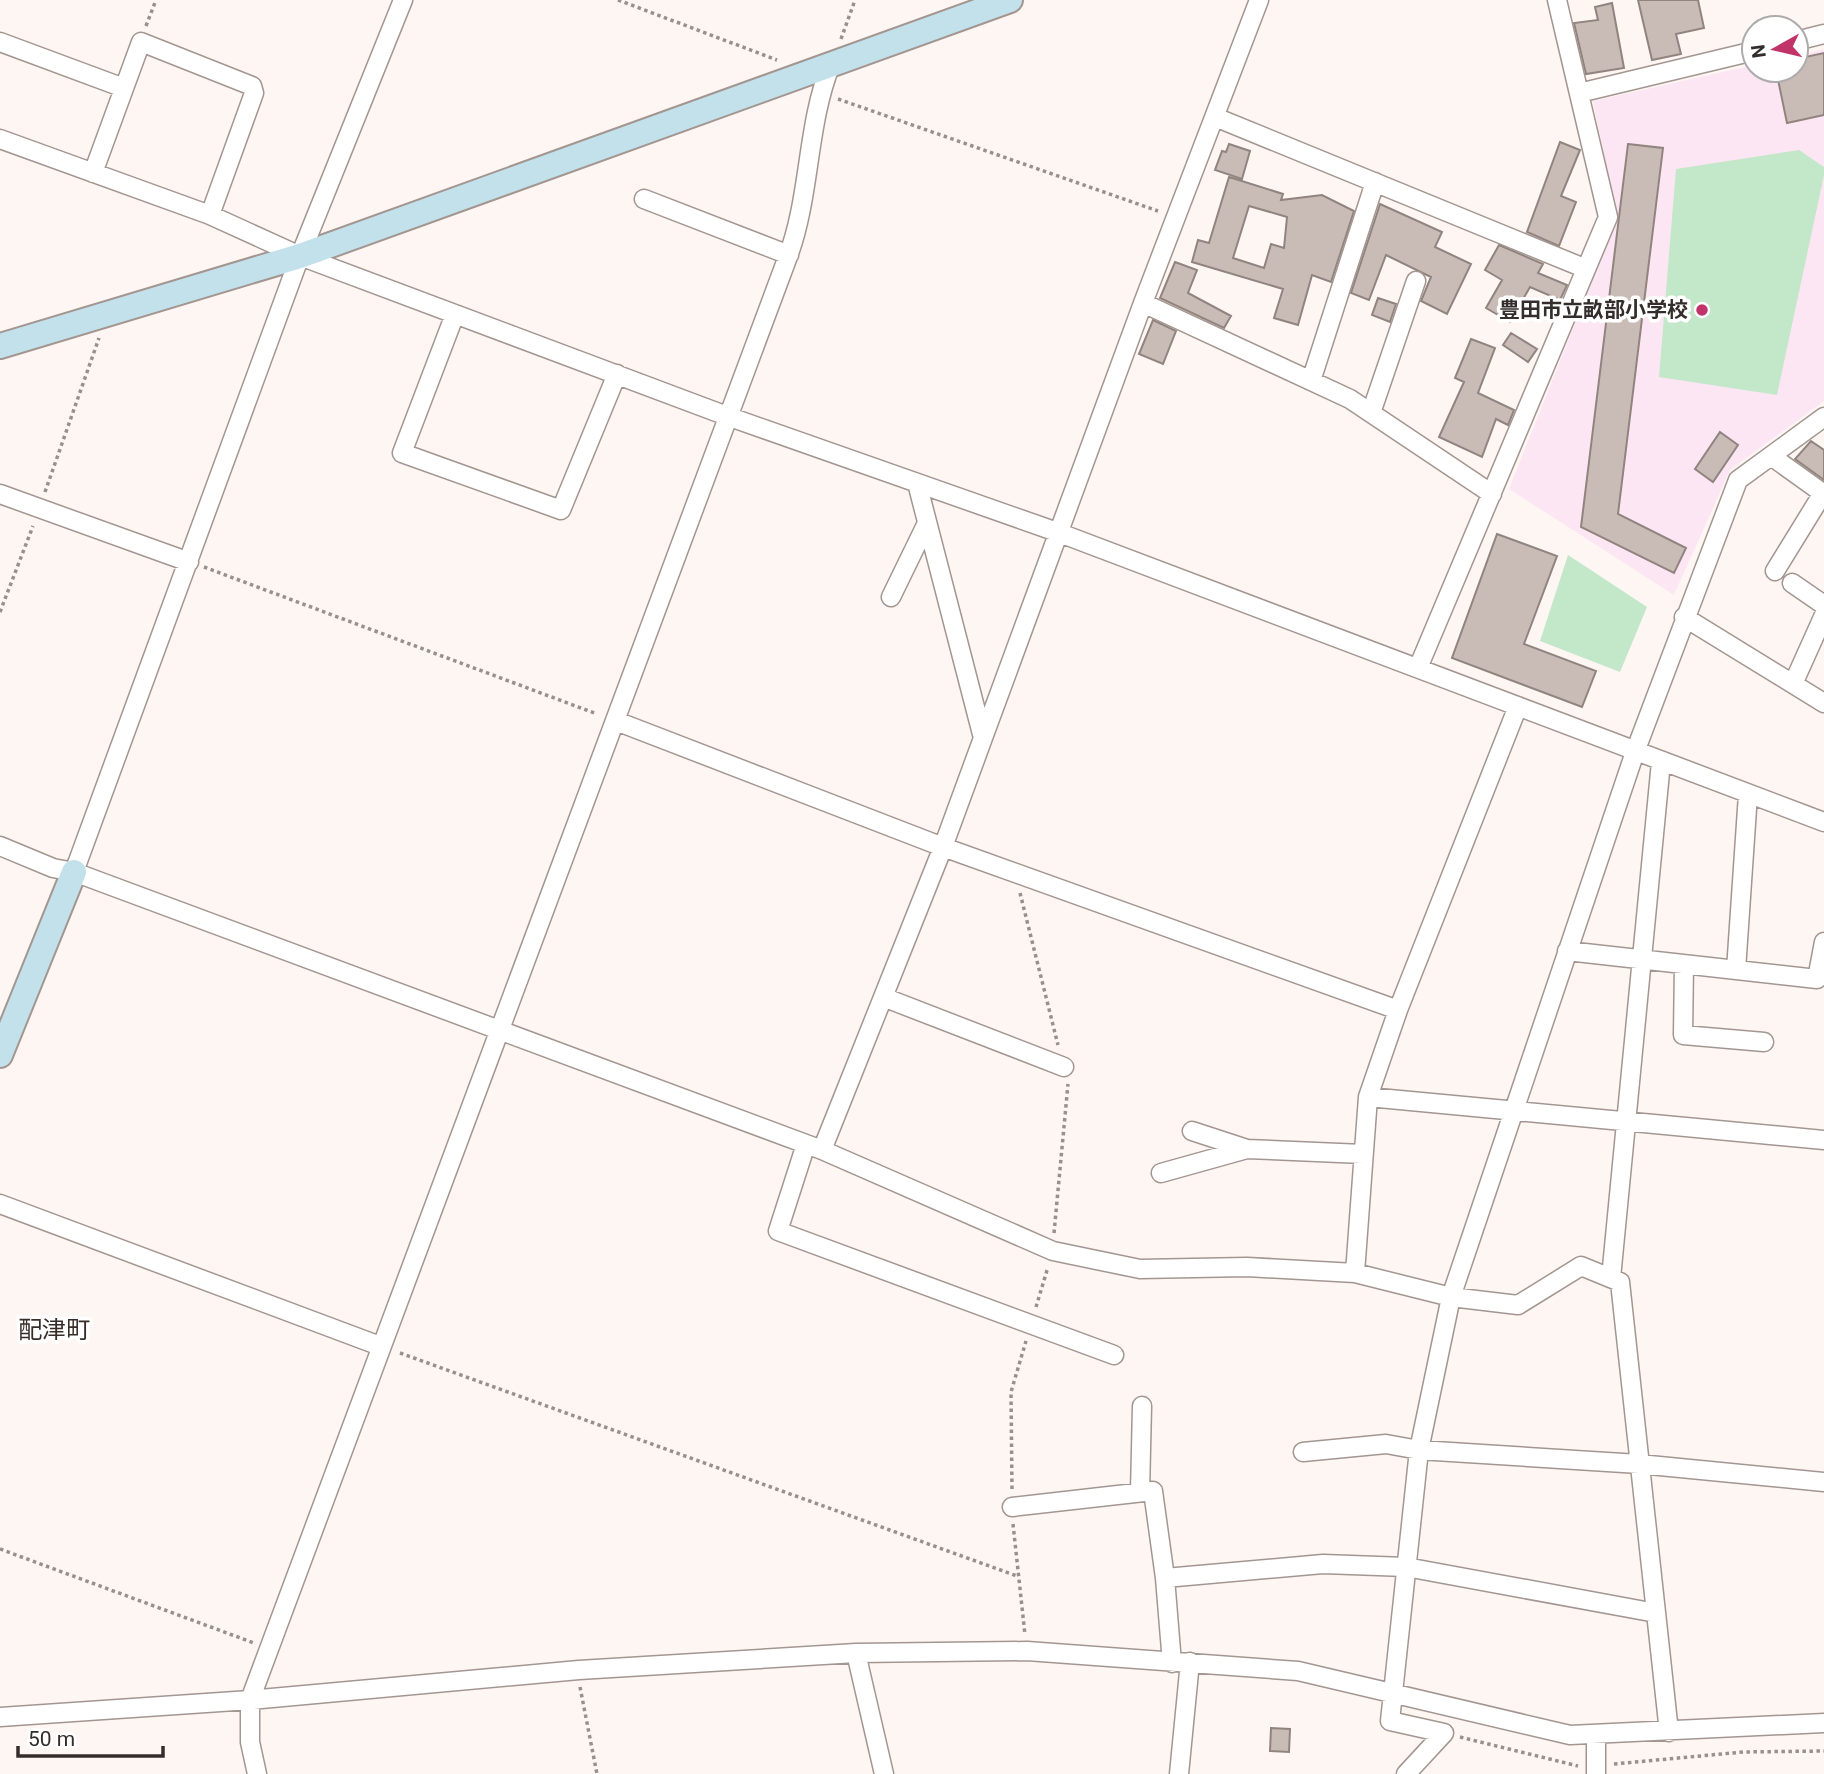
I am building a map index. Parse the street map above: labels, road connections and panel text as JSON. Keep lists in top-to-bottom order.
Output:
{
  "districts": ["配津町"],
  "places": ["豊田市立畝部小学校"],
  "scale_bar": "50 m",
  "north": "left"
}
